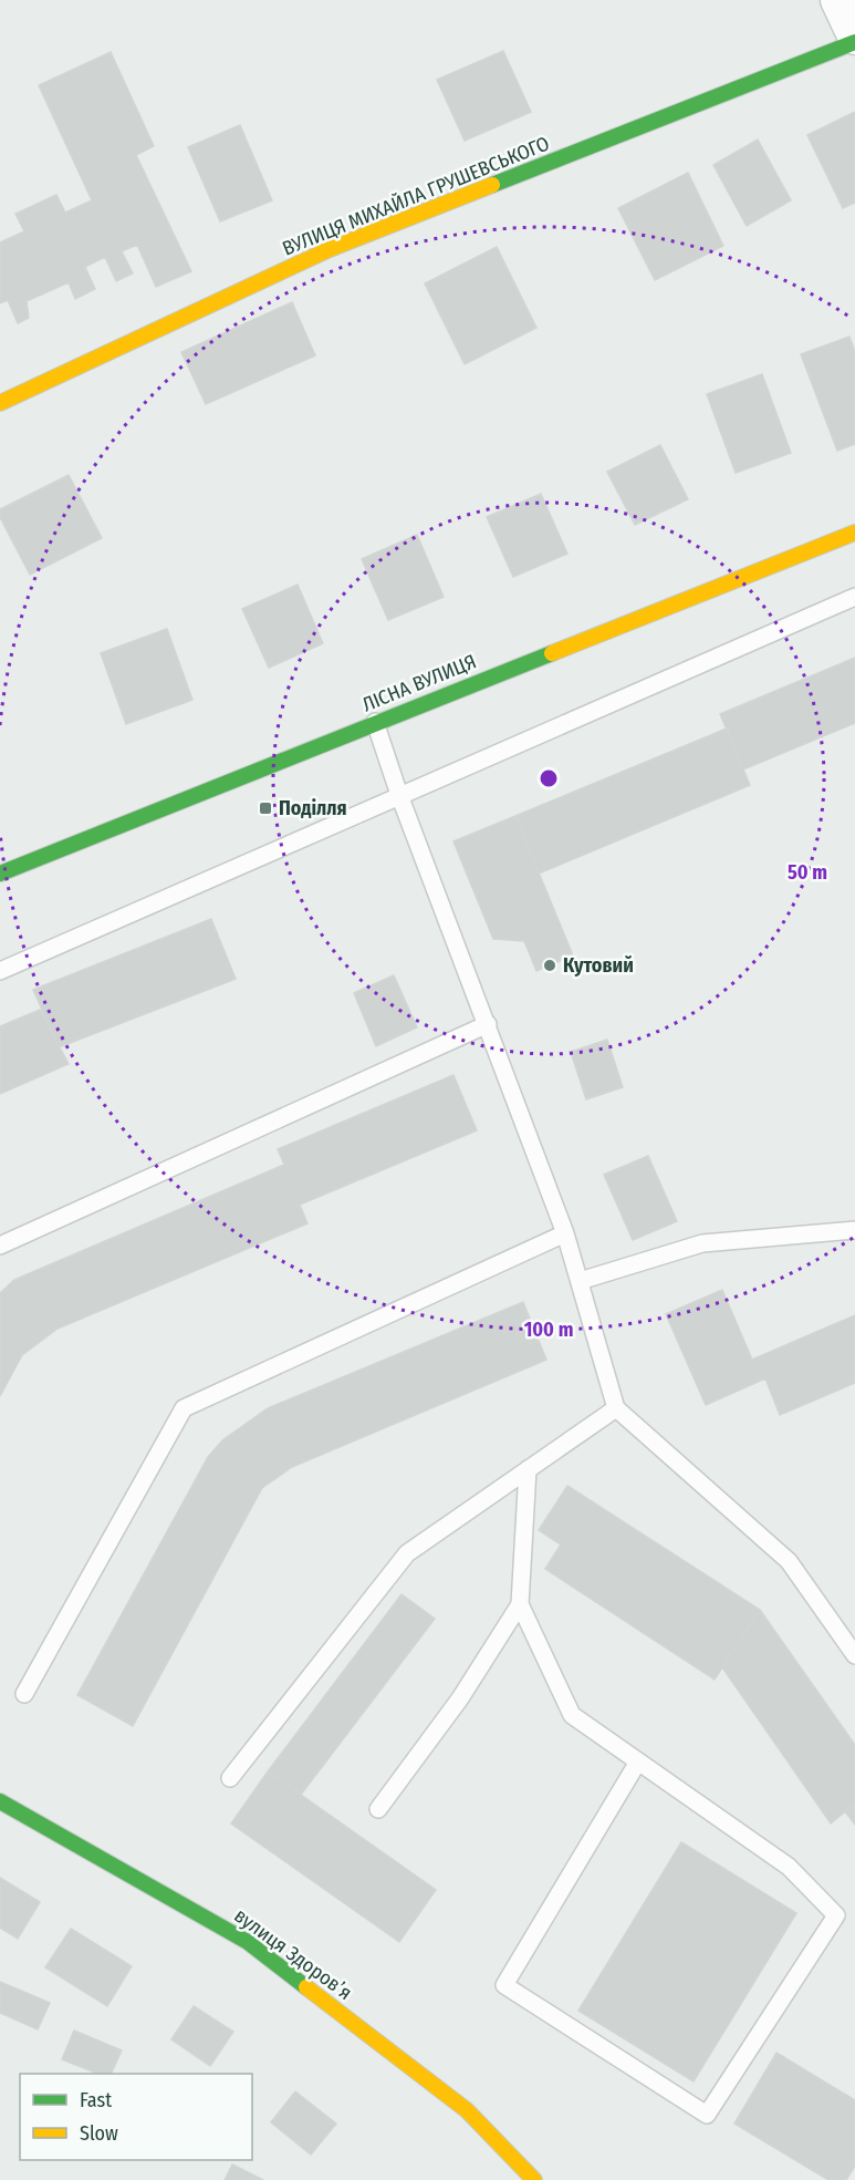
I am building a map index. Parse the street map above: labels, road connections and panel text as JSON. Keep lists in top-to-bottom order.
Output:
{
  "streets": {
    "street": ["ВУЛИЦЯ МИХАЙЛА ГРУШЕВСЬКОГО", "ЛІСНА ВУЛИЦЯ", "вулиця Здоровʼя"]
  },
  "places": {
    "transit": ["Поділля"],
    "other": ["Кутовий"]
  },
  "legend": ["Fast", "Slow"],
  "rings": ["50 m", "100 m"]
}
